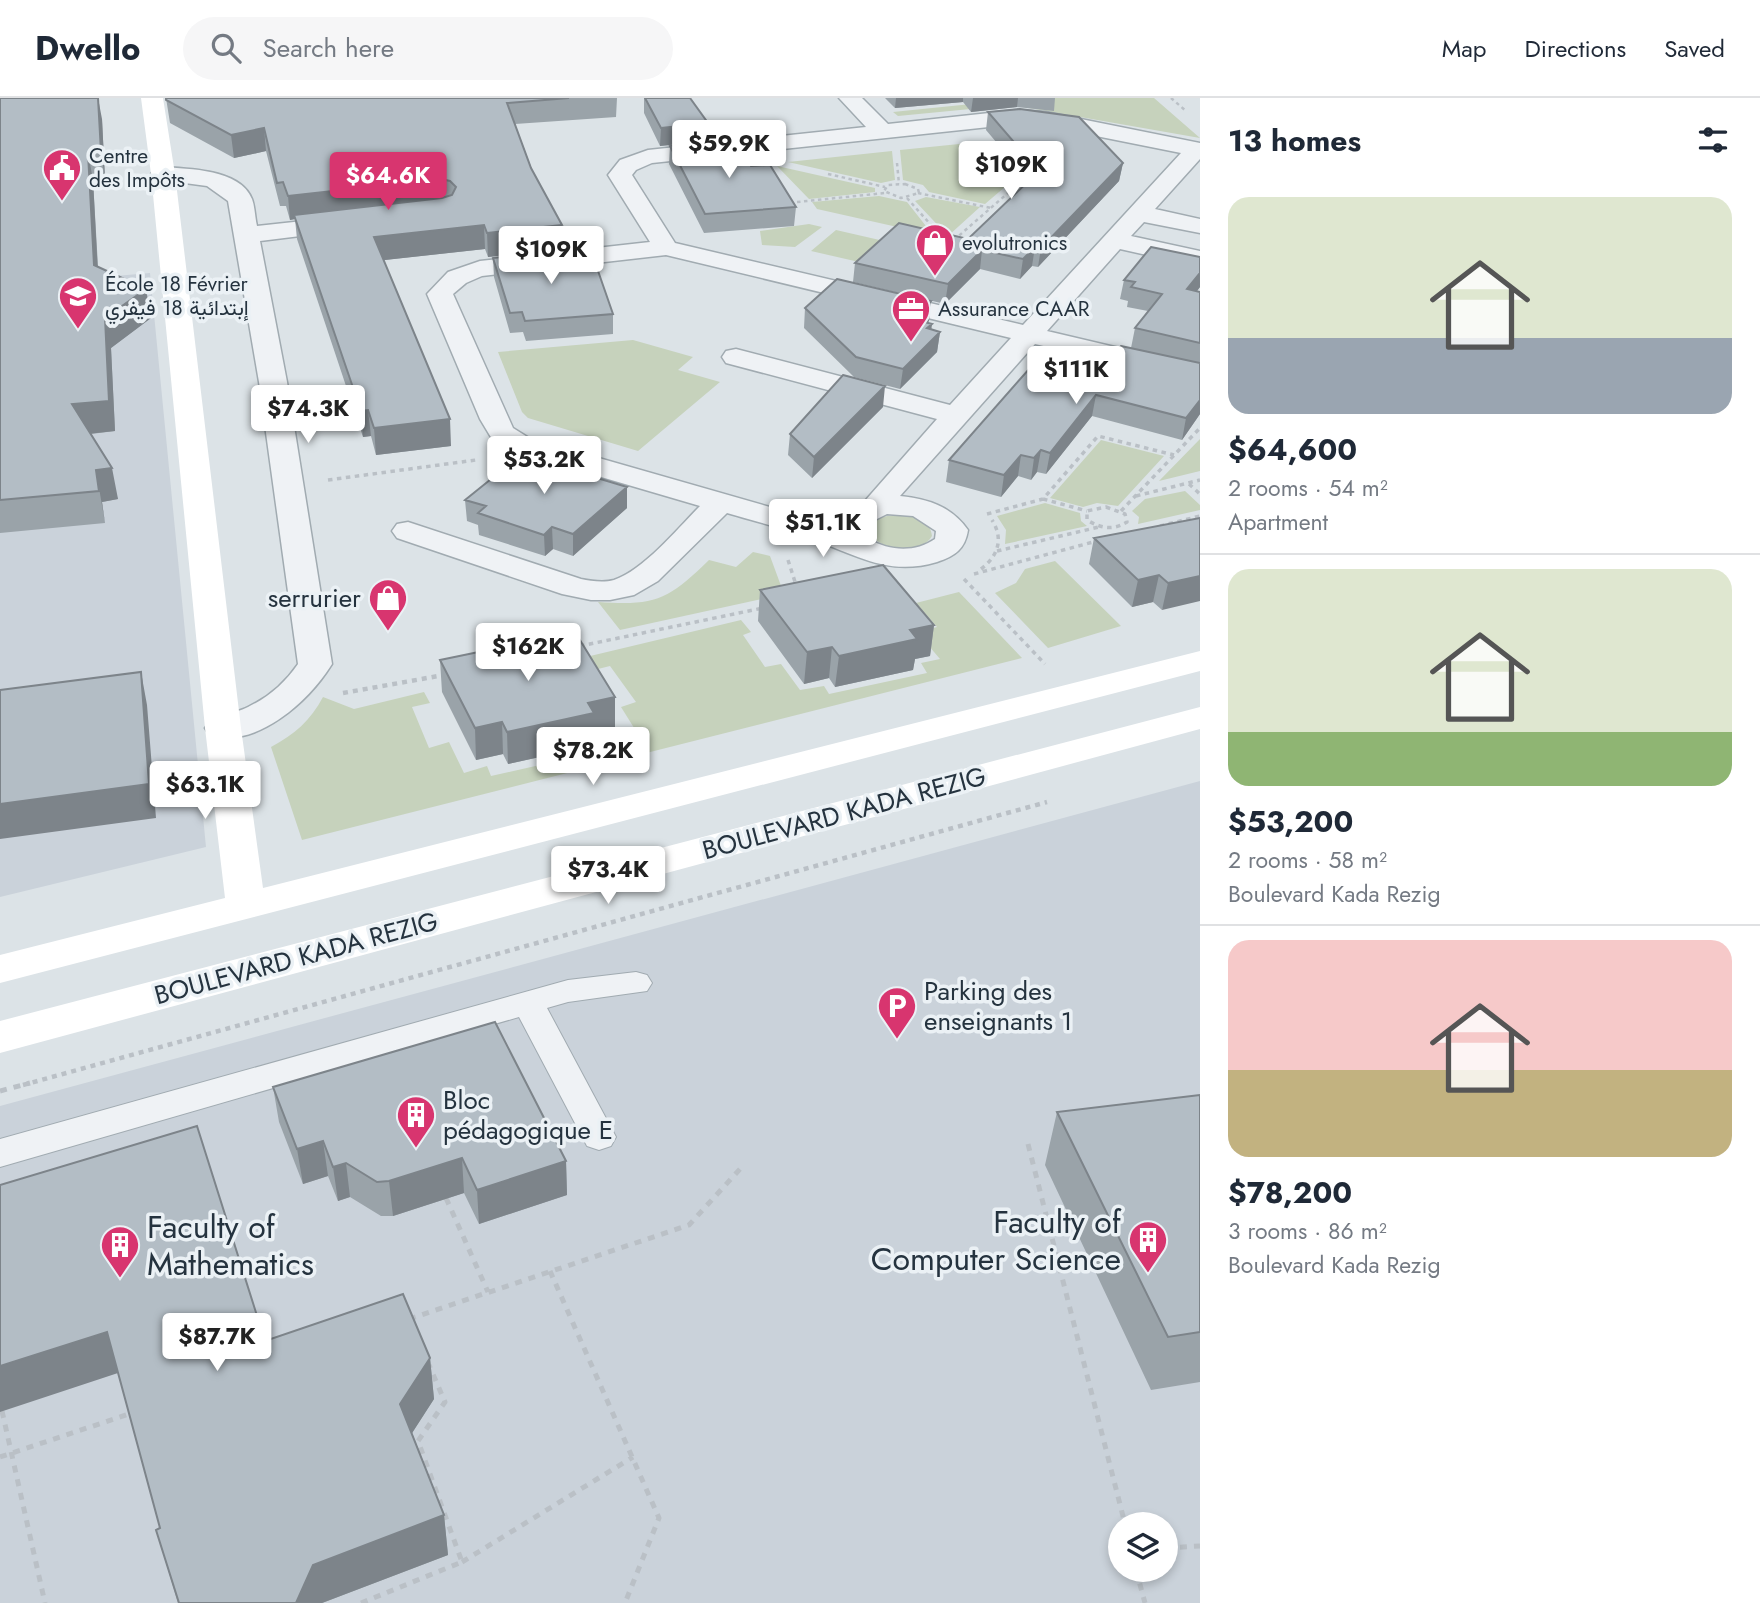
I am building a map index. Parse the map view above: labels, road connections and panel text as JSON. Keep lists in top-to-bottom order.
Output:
{
  "streets": {
    "main road": ["BOULEVARD KADA REZIG"]
  },
  "places": {
    "public building": ["Centre des Impôts"],
    "shop": ["evolutronics", "serrurier"],
    "school or university": ["École 18 Février إبتدائية 18 فيفري"],
    "office": ["Assurance CAAR"],
    "parking": ["Parking des enseignants 1"],
    "building": ["Bloc pédagogique E", "Faculty of Computer Science", "Faculty of Mathematics"]
  },
  "page": {
    "header": "Dwello",
    "search": "Search here",
    "nav": ["Map", "Directions", "Saved"],
    "heading": "13 homes",
    "price": [
      "$59.9K",
      "$109K",
      "$64.6K",
      "$109K",
      "$111K",
      "$74.3K",
      "$53.2K",
      "$51.1K",
      "$162K",
      "$78.2K",
      "$63.1K",
      "$73.4K",
      "$87.7K"
    ],
    "list": [
      {
        "name": "$64,600",
        "note": "2 rooms · 54 m² · Apartment"
      },
      {
        "name": "$53,200",
        "note": "2 rooms · 58 m² · Boulevard Kada Rezig"
      },
      {
        "name": "$78,200",
        "note": "3 rooms · 86 m² · Boulevard Kada Rezig"
      }
    ]
  }
}
